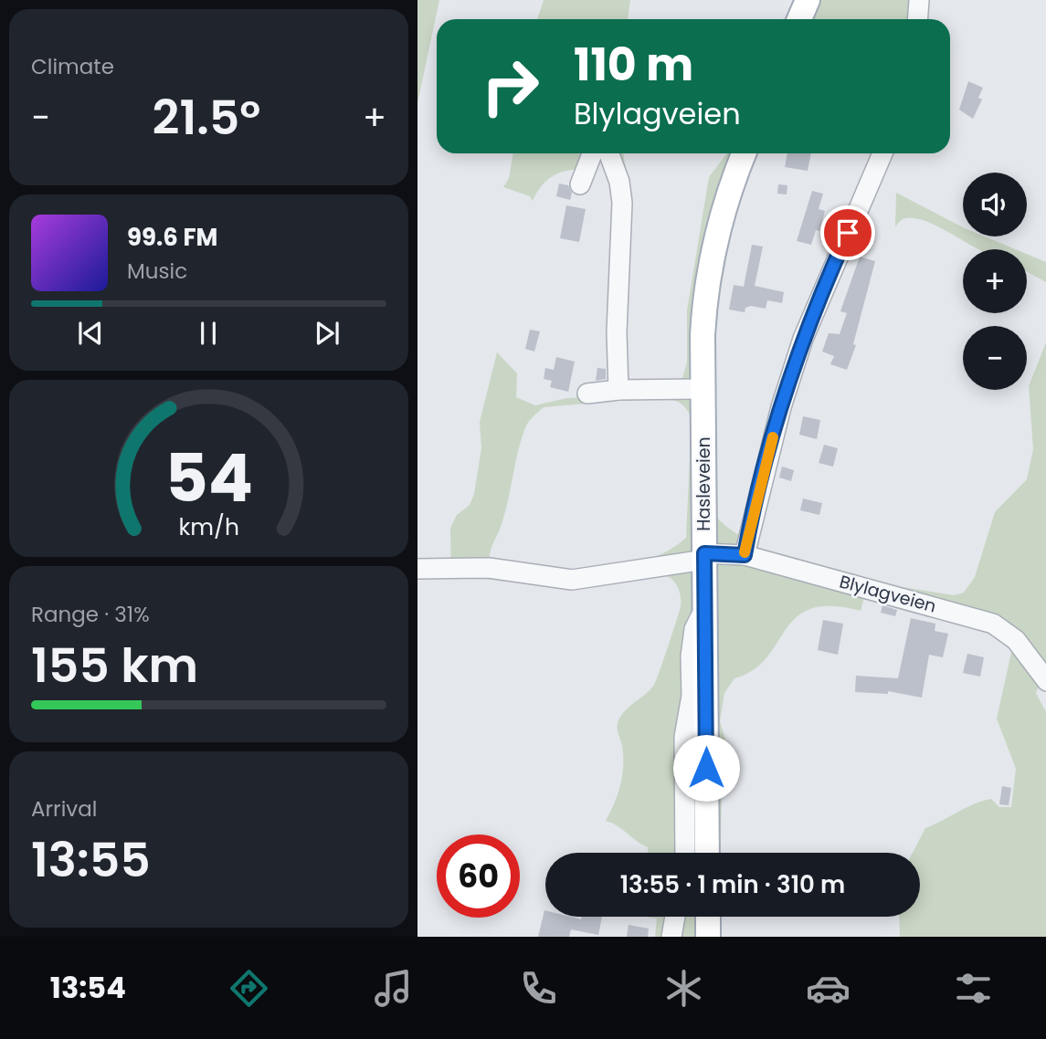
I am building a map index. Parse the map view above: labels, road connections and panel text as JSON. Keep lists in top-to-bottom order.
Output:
{
  "streets": {
    "main road": ["Hasleveien"],
    "street": ["Blylagveien"]
  },
  "crossings": [
    ["Hasleveien", "Blylagveien"]
  ],
  "page": {
    "tile": [
      "Climate",
      ["Range · 31%", "155 km"],
      ["Arrival", "13:55"]
    ],
    "turn": ["110 m", "Blylagveien"],
    "heat": ["−", "21.5°", "+"],
    "map_buttons": ["+", "−"],
    "song": ["99.6 FM", "Music"],
    "limit": "60",
    "trip": "13:55 · 1 min · 310 m",
    "tabs": "13:54",
    "gauge": ["54", "km/h"]
  }
}
